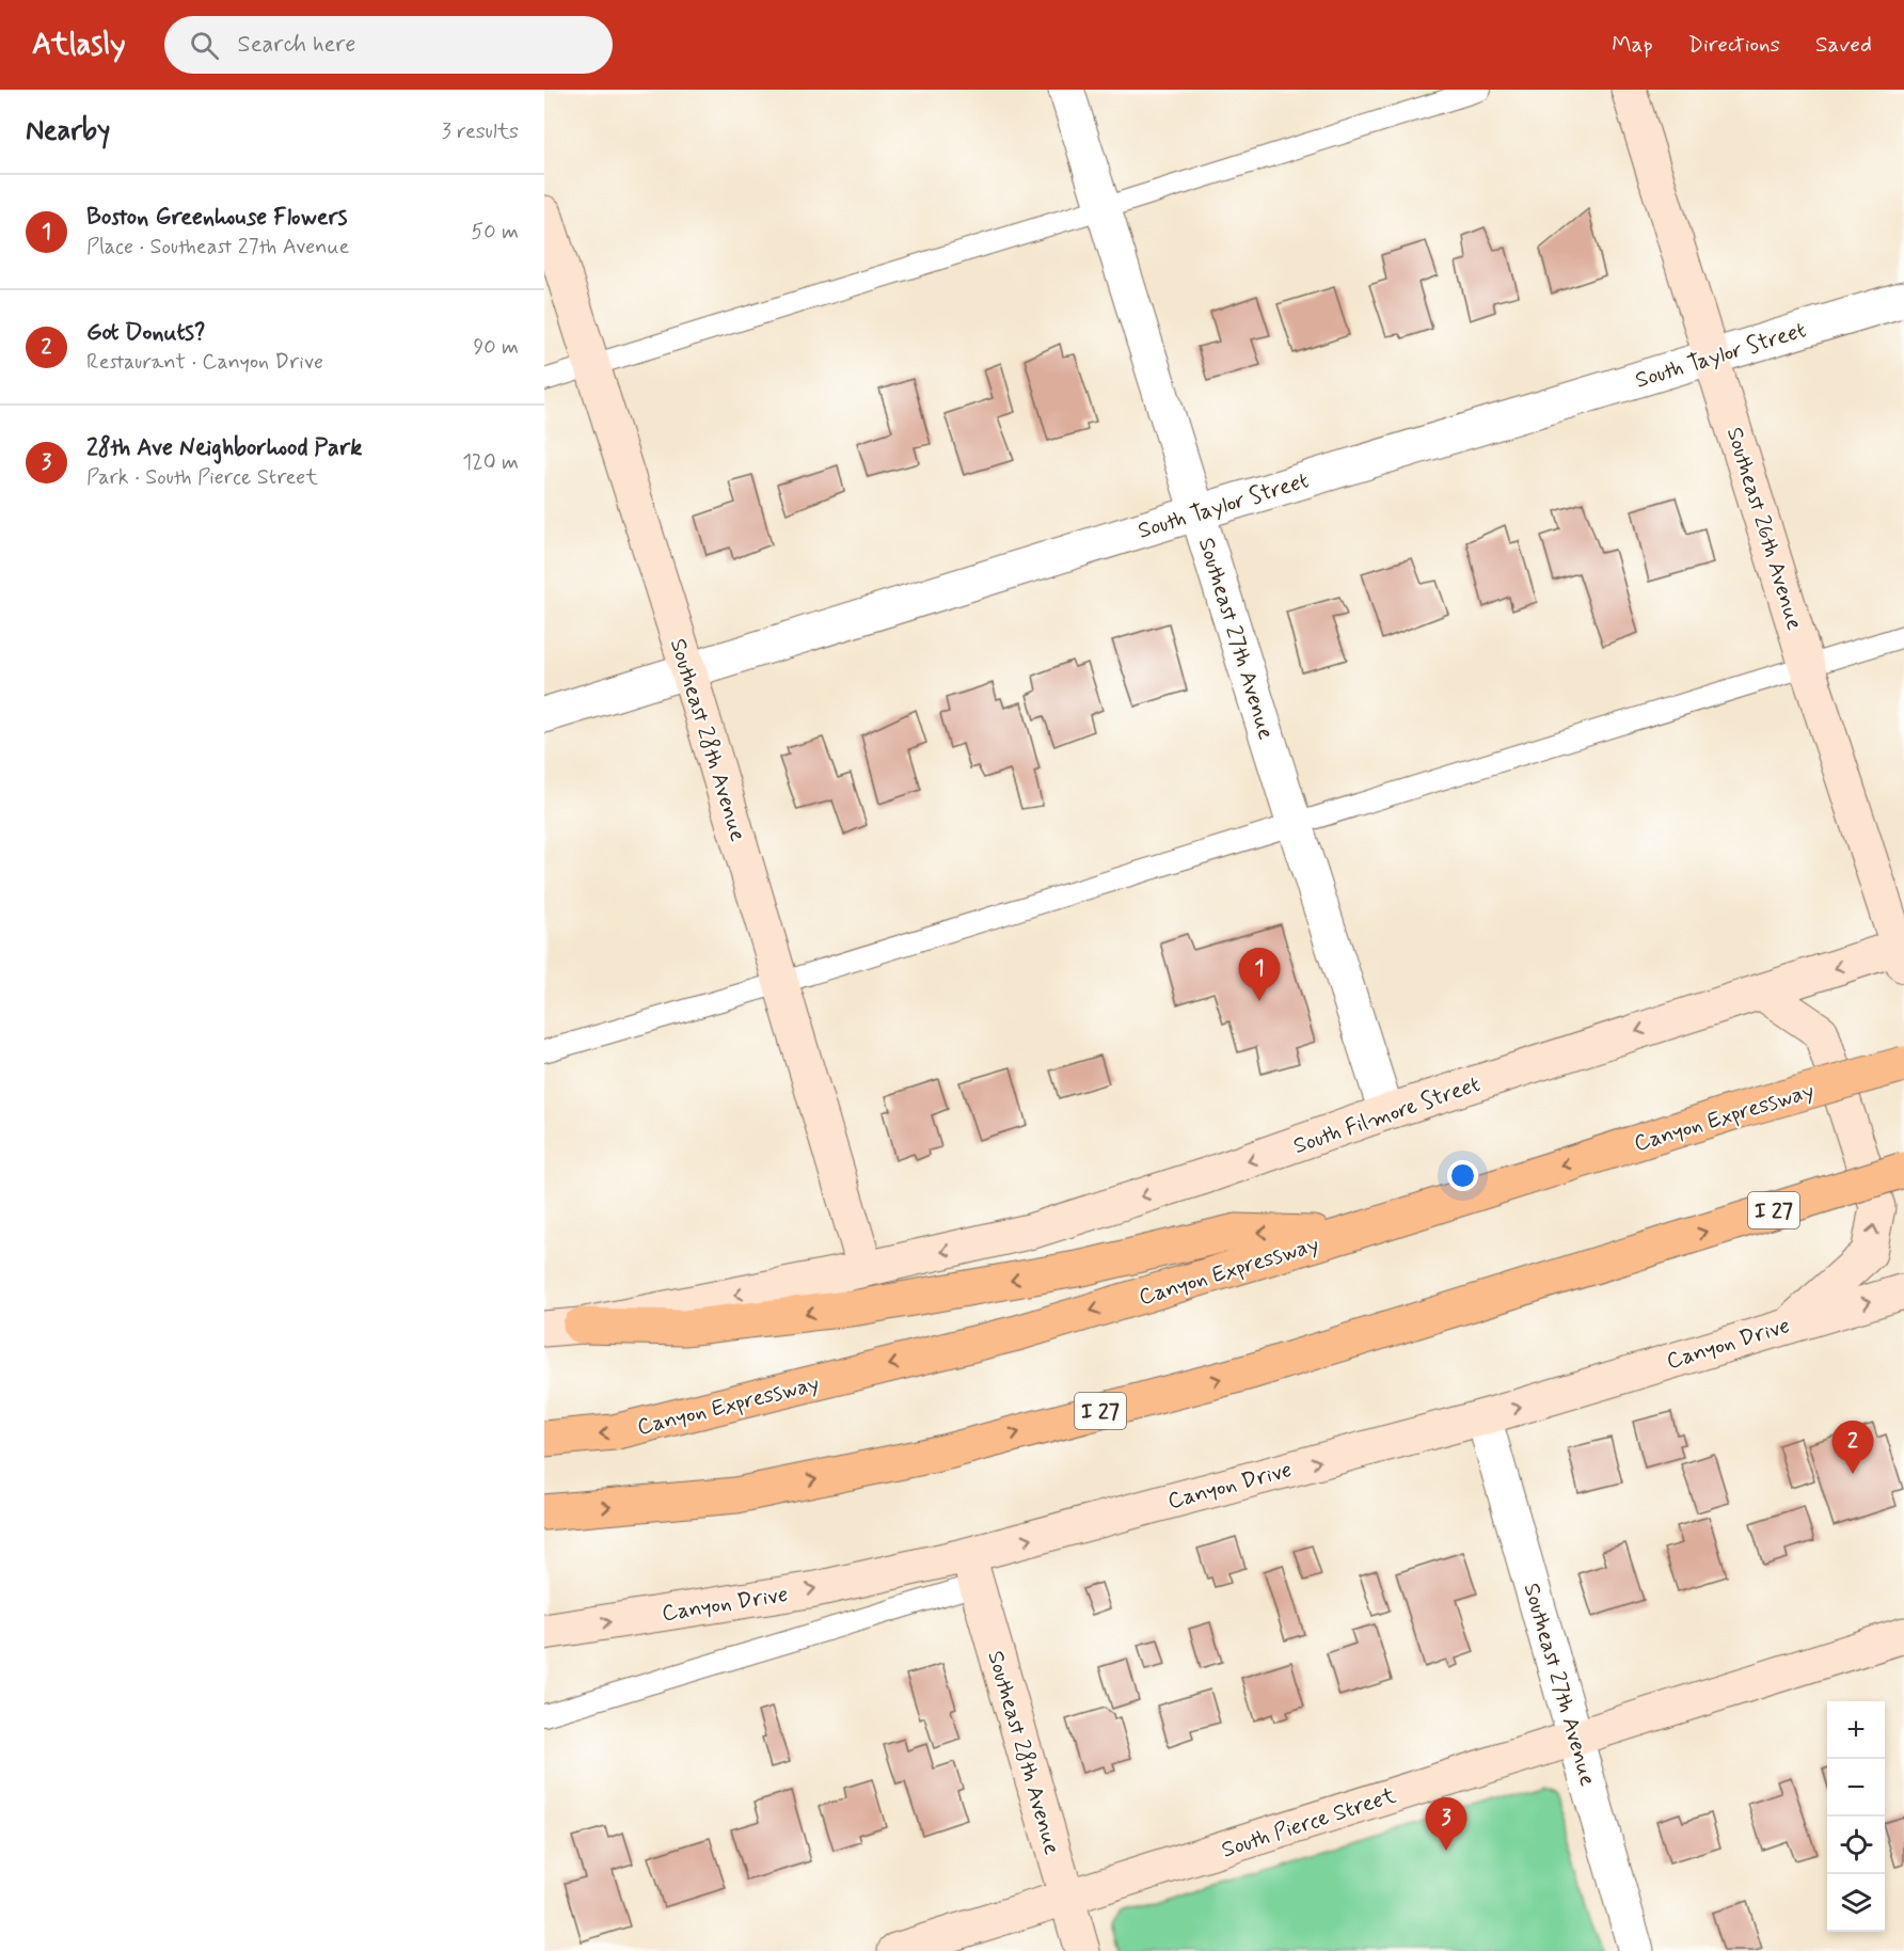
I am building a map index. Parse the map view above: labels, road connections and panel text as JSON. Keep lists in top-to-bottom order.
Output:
{
  "streets": {
    "highway": ["Canyon Expressway", "I 27"],
    "main road": [
      "Southeast 26th Avenue",
      "Southeast 28th Avenue",
      "South Filmore Street",
      "Canyon Drive",
      "South Pierce Street"
    ],
    "street": ["South Taylor Street", "Southeast 27th Avenue"]
  },
  "crossings": [
    ["South Taylor Street", "Southeast 26th Avenue"],
    ["South Taylor Street", "Southeast 27th Avenue"],
    ["South Taylor Street", "Southeast 28th Avenue"],
    ["Southeast 26th Avenue", "South Filmore Street"],
    ["Southeast 27th Avenue", "South Filmore Street"],
    ["Southeast 27th Avenue", "Canyon Drive"],
    ["Southeast 27th Avenue", "South Pierce Street"],
    ["Southeast 28th Avenue", "South Filmore Street"],
    ["Southeast 28th Avenue", "Canyon Drive"],
    ["Southeast 28th Avenue", "South Pierce Street"]
  ],
  "one_way": ["South Filmore Street", "Canyon Drive"],
  "page": {
    "header": "Atlasly",
    "search": "Search here",
    "nav": ["Map", "Directions", "Saved"],
    "heading": ["Nearby", "3 results"],
    "list": [
      {
        "mark": "1",
        "name": "Boston Greenhouse Flowers",
        "note": "Place · Southeast 27th Avenue",
        "value": "50 m"
      },
      {
        "mark": "2",
        "name": "Got Donuts?",
        "note": "Restaurant · Canyon Drive",
        "value": "90 m"
      },
      {
        "mark": "3",
        "name": "28th Ave Neighborhood Park",
        "note": "Park · South Pierce Street",
        "value": "120 m"
      }
    ],
    "pins": ["1", "2", "3"],
    "map_buttons": ["+", "−"]
  }
}
